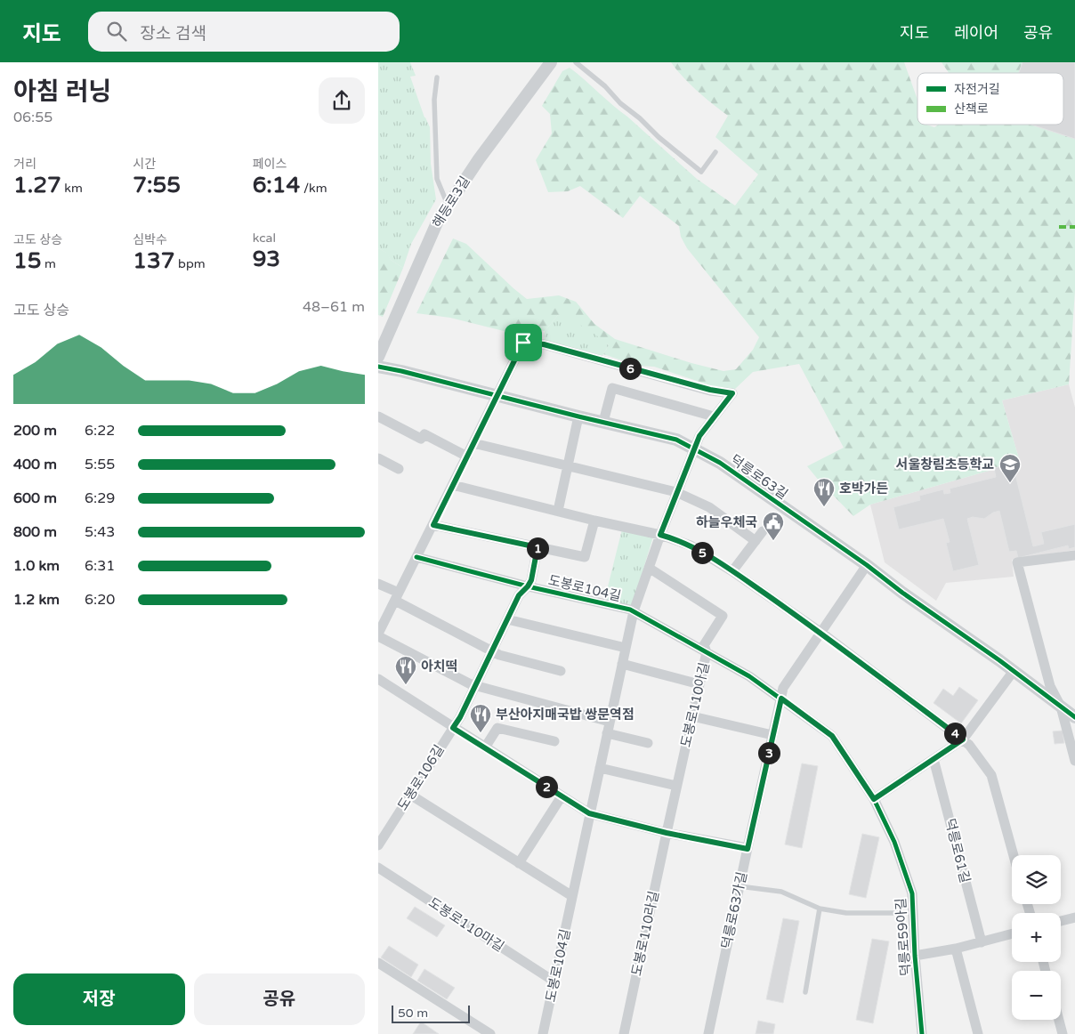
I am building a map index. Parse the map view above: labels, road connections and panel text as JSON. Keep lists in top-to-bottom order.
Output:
{
  "streets": {
    "street": [
      "해등로3길",
      "덕릉로63길",
      "도봉로104길",
      "도봉로110아길",
      "도봉로106길",
      "덕릉로61길",
      "덕릉로63가길",
      "도봉로110마길",
      "도봉로110라길",
      "덕릉로59아길"
    ]
  },
  "crossings": [
    ["덕릉로63길", "도봉로104길"],
    ["덕릉로63길", "덕릉로63가길"],
    ["도봉로104길", "도봉로110아길"],
    ["도봉로104길", "도봉로106길"],
    ["도봉로104길", "덕릉로63가길"],
    ["도봉로104길", "도봉로110마길"],
    ["도봉로104길", "덕릉로59아길"],
    ["도봉로110아길", "도봉로110라길"],
    ["덕릉로63가길", "덕릉로59아길"]
  ],
  "places": {
    "school or university": ["서울창림초등학교"],
    "restaurant": ["호박가든", "아치떡", "부산아지매국밥 쌍문역점"],
    "public building": ["하늘우체국"]
  },
  "legend": ["자전거길", "산책로"],
  "scale_bar": "50 m",
  "page": {
    "header": "지도",
    "search": "장소 검색",
    "nav": ["지도", "레이어", "공유"],
    "heading": ["아침 러닝", "06:55"],
    "stats": [
      ["거리", "1.27 km"],
      ["시간", "7:55"],
      ["페이스", "6:14 /km"],
      ["고도 상승", "15 m"],
      ["심박수", "137 bpm"],
      ["kcal", "93"]
    ],
    "chart": ["고도 상승", "48–61 m"],
    "pins": [
      "6",
      "1",
      "5",
      "4",
      "3",
      "2"
    ],
    "list": [
      {
        "name": "200 m",
        "note": "6:22"
      },
      {
        "name": "400 m",
        "note": "5:55"
      },
      {
        "name": "600 m",
        "note": "6:29"
      },
      {
        "name": "800 m",
        "note": "5:43"
      },
      {
        "name": "1.0 km",
        "note": "6:31"
      },
      {
        "name": "1.2 km",
        "note": "6:20"
      }
    ],
    "map_buttons": ["+", "−"],
    "buttons": ["저장", "공유"],
    "scale": "50 m"
  }
}
